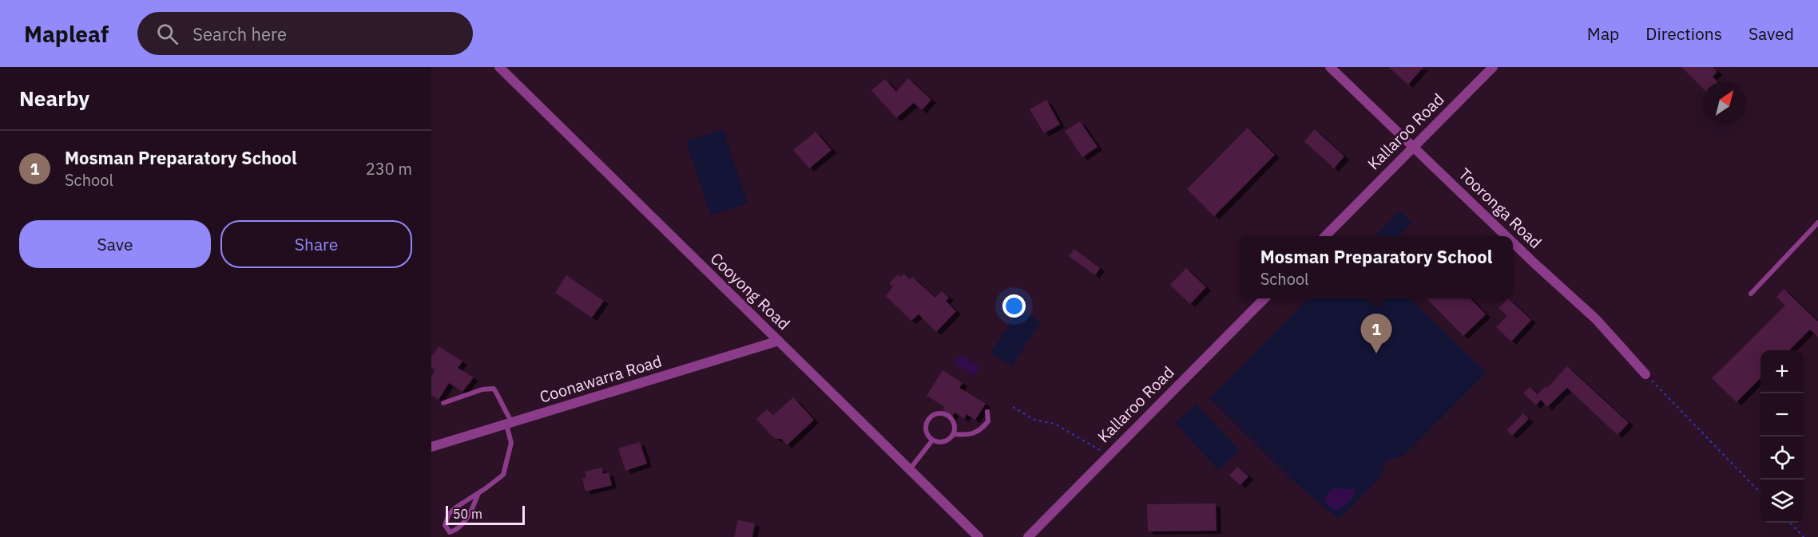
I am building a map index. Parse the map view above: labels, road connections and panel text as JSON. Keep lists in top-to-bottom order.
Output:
{
  "streets": {
    "street": [
      "Kallaroo Road",
      "Tooronga Road",
      "Cooyong Road",
      "Coonawarra Road"
    ]
  },
  "crossings": [
    ["Kallaroo Road", "Tooronga Road"],
    ["Cooyong Road", "Coonawarra Road"]
  ],
  "scale_bar": "50 m",
  "north": "top right",
  "page": {
    "header": "Mapleaf",
    "search": "Search here",
    "nav": ["Map", "Directions", "Saved"],
    "heading": "Nearby",
    "list": [
      {
        "mark": "1",
        "name": "Mosman Preparatory School",
        "note": "School",
        "value": "230 m"
      }
    ],
    "buttons": ["Save", "Share"],
    "popup": ["Mosman Preparatory School", "School"],
    "pins": "1",
    "map_buttons": ["+", "−"],
    "scale": "50 m"
  }
}
